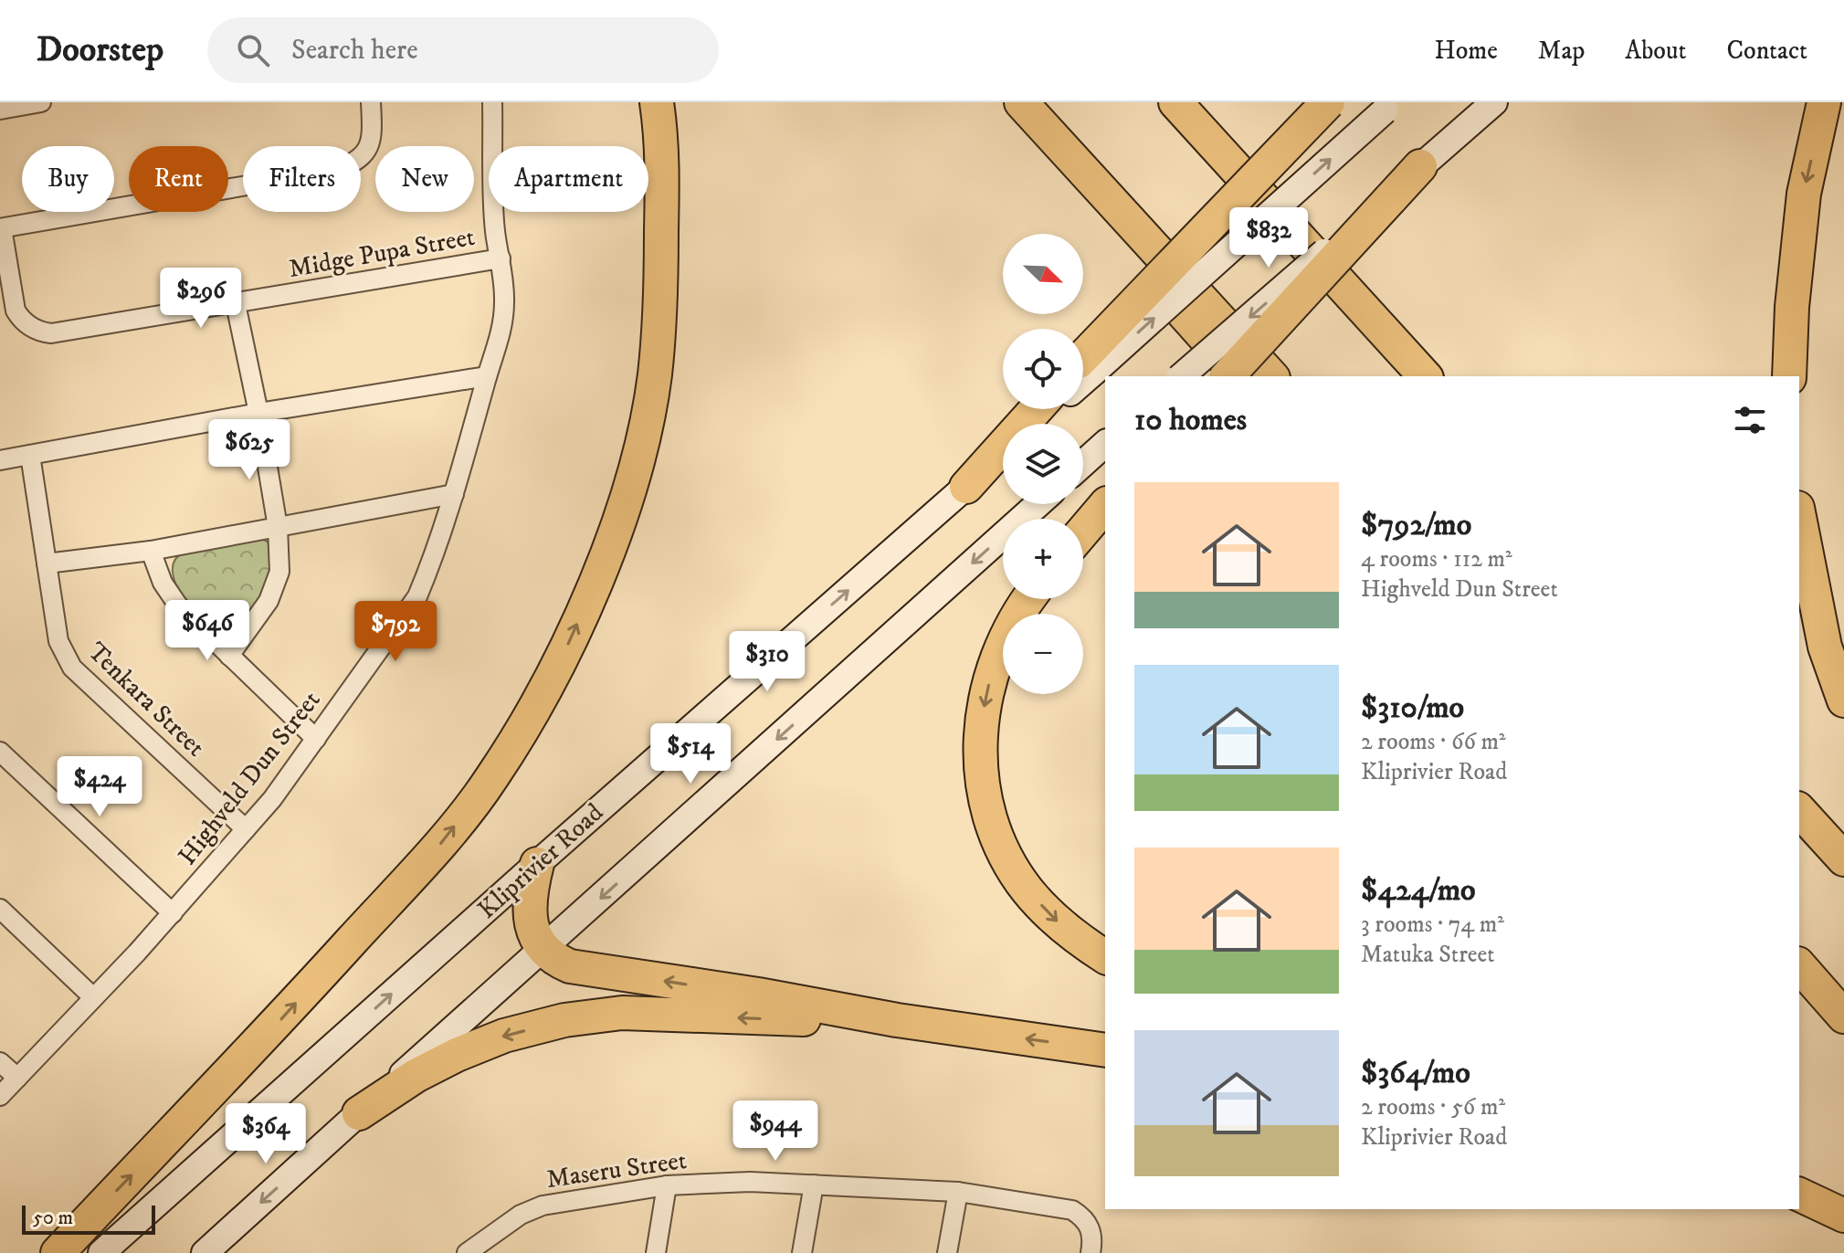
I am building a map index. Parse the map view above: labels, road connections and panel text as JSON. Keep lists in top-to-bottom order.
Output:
{
  "streets": {
    "main road": ["Kliprivier Road"],
    "street": [
      "Midge Pupa Street",
      "Tenkara Street",
      "Highveld Dun Street",
      "Maseru Street"
    ]
  },
  "crossings": [
    ["Midge Pupa Street", "Highveld Dun Street"],
    ["Tenkara Street", "Highveld Dun Street"]
  ],
  "scale_bar": "50 m",
  "north": "bottom right",
  "page": {
    "header": "Doorstep",
    "search": "Search here",
    "nav": [
      "Home",
      "Map",
      "About",
      "Contact"
    ],
    "chip": [
      "Buy",
      "Rent",
      "Filters",
      "New",
      "Apartment"
    ],
    "price": [
      "$832",
      "$296",
      "$625",
      "$646",
      "$792",
      "$310",
      "$514",
      "$424",
      "$944",
      "$364"
    ],
    "map_buttons": ["+", "−"],
    "heading": "10 homes",
    "list": [
      {
        "name": "$792/mo",
        "note": "4 rooms · 112 m² · Highveld Dun Street"
      },
      {
        "name": "$310/mo",
        "note": "2 rooms · 66 m² · Kliprivier Road"
      },
      {
        "name": "$424/mo",
        "note": "3 rooms · 74 m² · Matuka Street"
      },
      {
        "name": "$364/mo",
        "note": "2 rooms · 56 m² · Kliprivier Road"
      }
    ],
    "scale": "50 m"
  }
}
